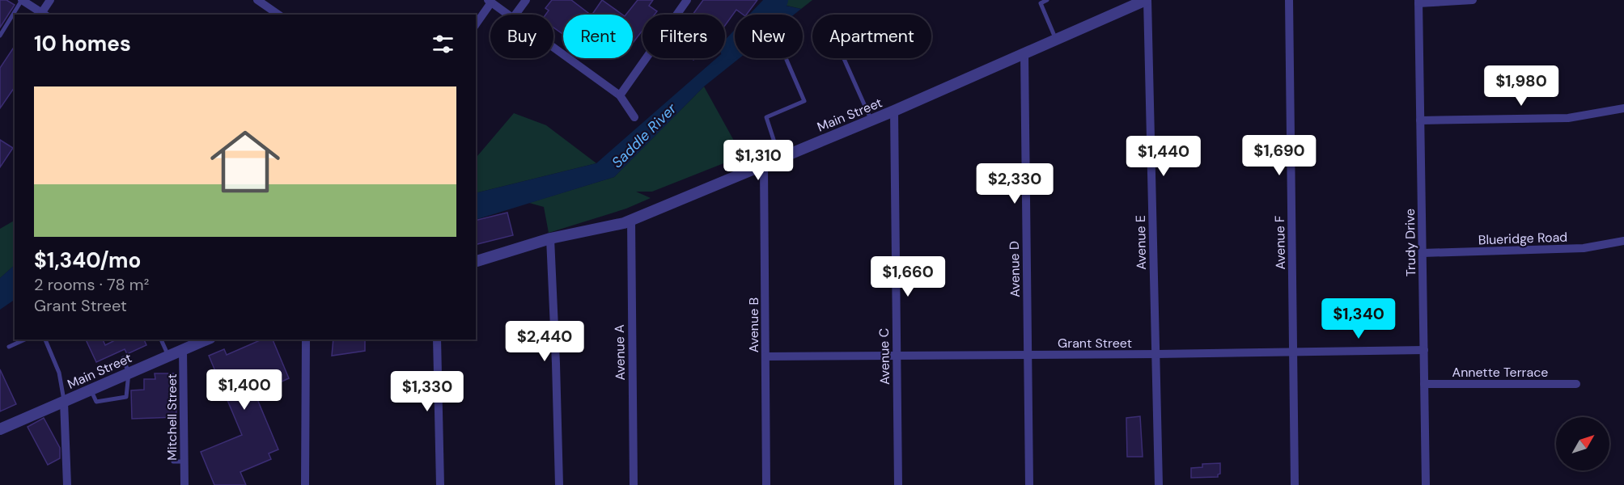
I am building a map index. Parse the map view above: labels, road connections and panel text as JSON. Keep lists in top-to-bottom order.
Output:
{
  "streets": {
    "street": [
      "Main Street",
      "Blueridge Road",
      "Avenue E",
      "Avenue F",
      "Trudy Drive",
      "Avenue D",
      "Avenue B",
      "Grant Street",
      "Avenue A",
      "Avenue C",
      "Annette Terrace",
      "Mitchell Street"
    ]
  },
  "crossings": [
    ["Main Street", "Avenue E"],
    ["Main Street", "Avenue D"],
    ["Main Street", "Avenue B"],
    ["Main Street", "Avenue A"],
    ["Main Street", "Avenue C"],
    ["Main Street", "Mitchell Street"],
    ["Blueridge Road", "Trudy Drive"],
    ["Avenue E", "Grant Street"],
    ["Avenue F", "Grant Street"],
    ["Trudy Drive", "Grant Street"],
    ["Trudy Drive", "Annette Terrace"],
    ["Avenue D", "Grant Street"],
    ["Avenue B", "Grant Street"],
    ["Grant Street", "Avenue C"]
  ],
  "water": ["Saddle River"],
  "north": "top right",
  "page": {
    "chip": [
      "Buy",
      "Rent",
      "Filters",
      "New",
      "Apartment"
    ],
    "heading": "10 homes",
    "price": [
      "$1,980",
      "$1,690",
      "$1,440",
      "$1,310",
      "$2,330",
      "$1,660",
      "$1,340",
      "$2,440",
      "$1,400",
      "$1,330"
    ],
    "list": [
      {
        "name": "$1,340/mo",
        "note": "2 rooms · 78 m² · Grant Street"
      }
    ]
  }
}
